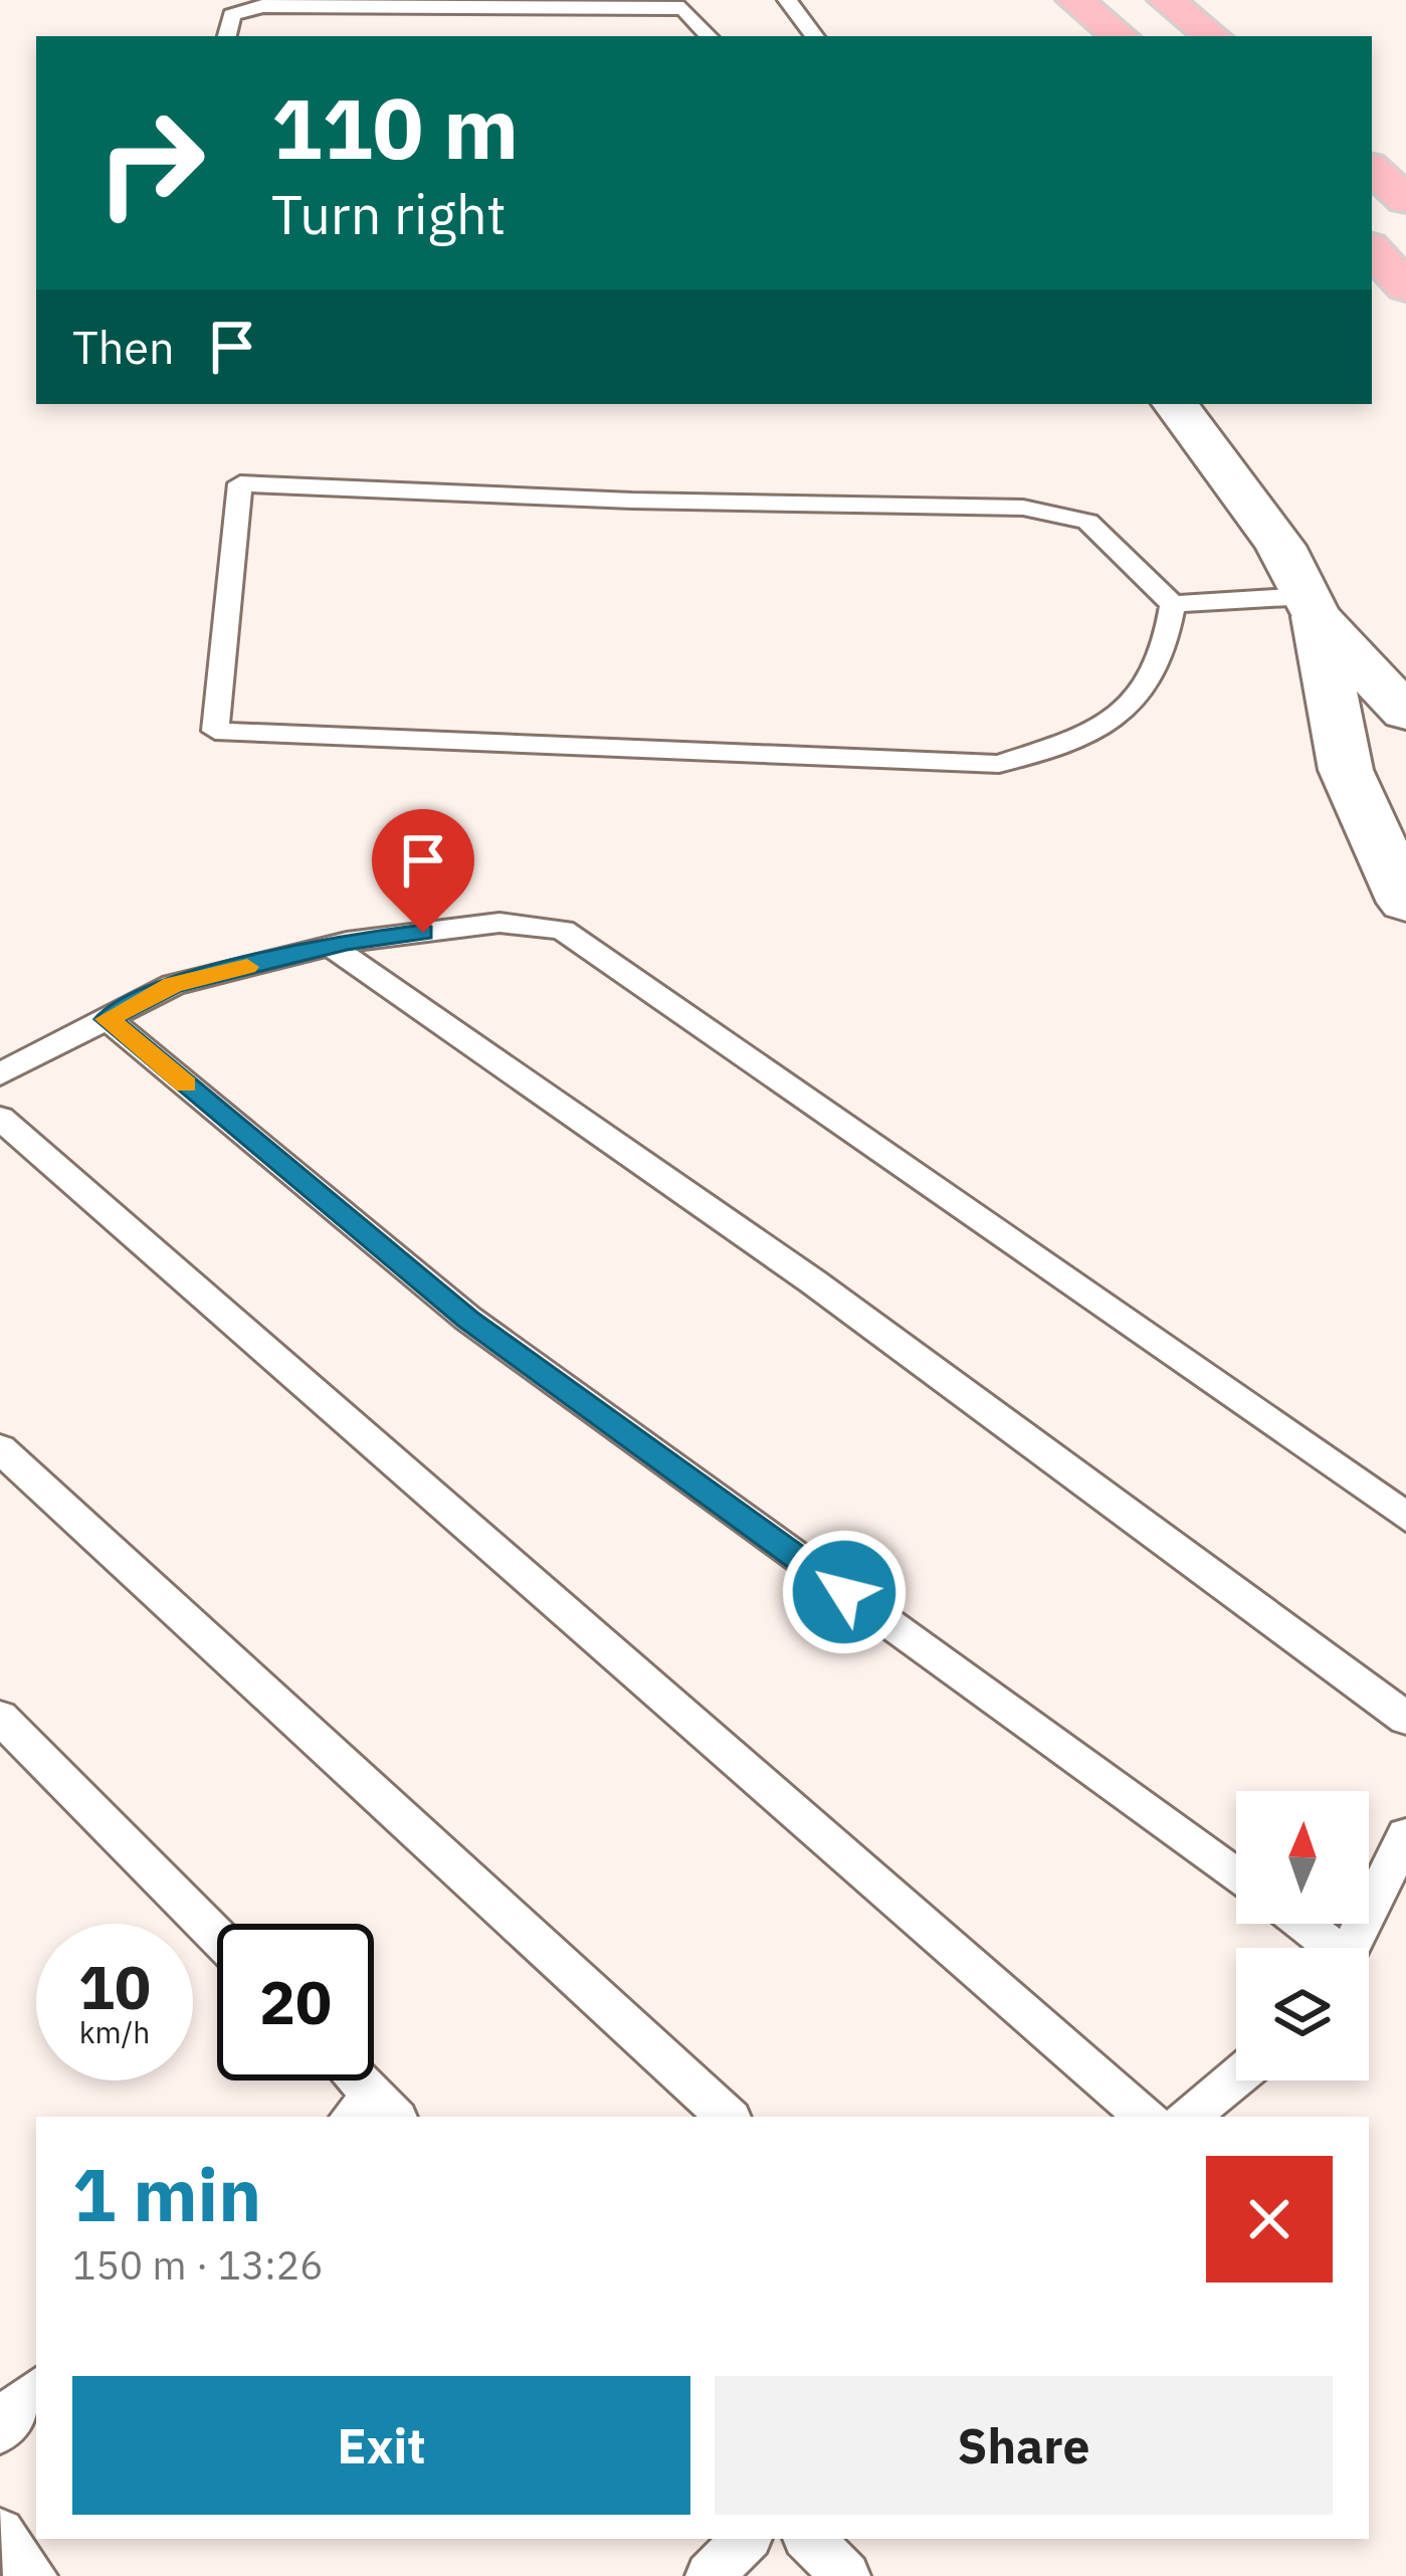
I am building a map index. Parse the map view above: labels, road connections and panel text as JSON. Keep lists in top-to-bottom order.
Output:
{
  "north": "top",
  "page": {
    "turn": ["110 m", "Turn right"],
    "then": "Then",
    "speed": "10 km/h",
    "limit": "20",
    "heading": ["1 min", "150 m · 13:26"],
    "buttons": ["Exit", "Share"]
  }
}
